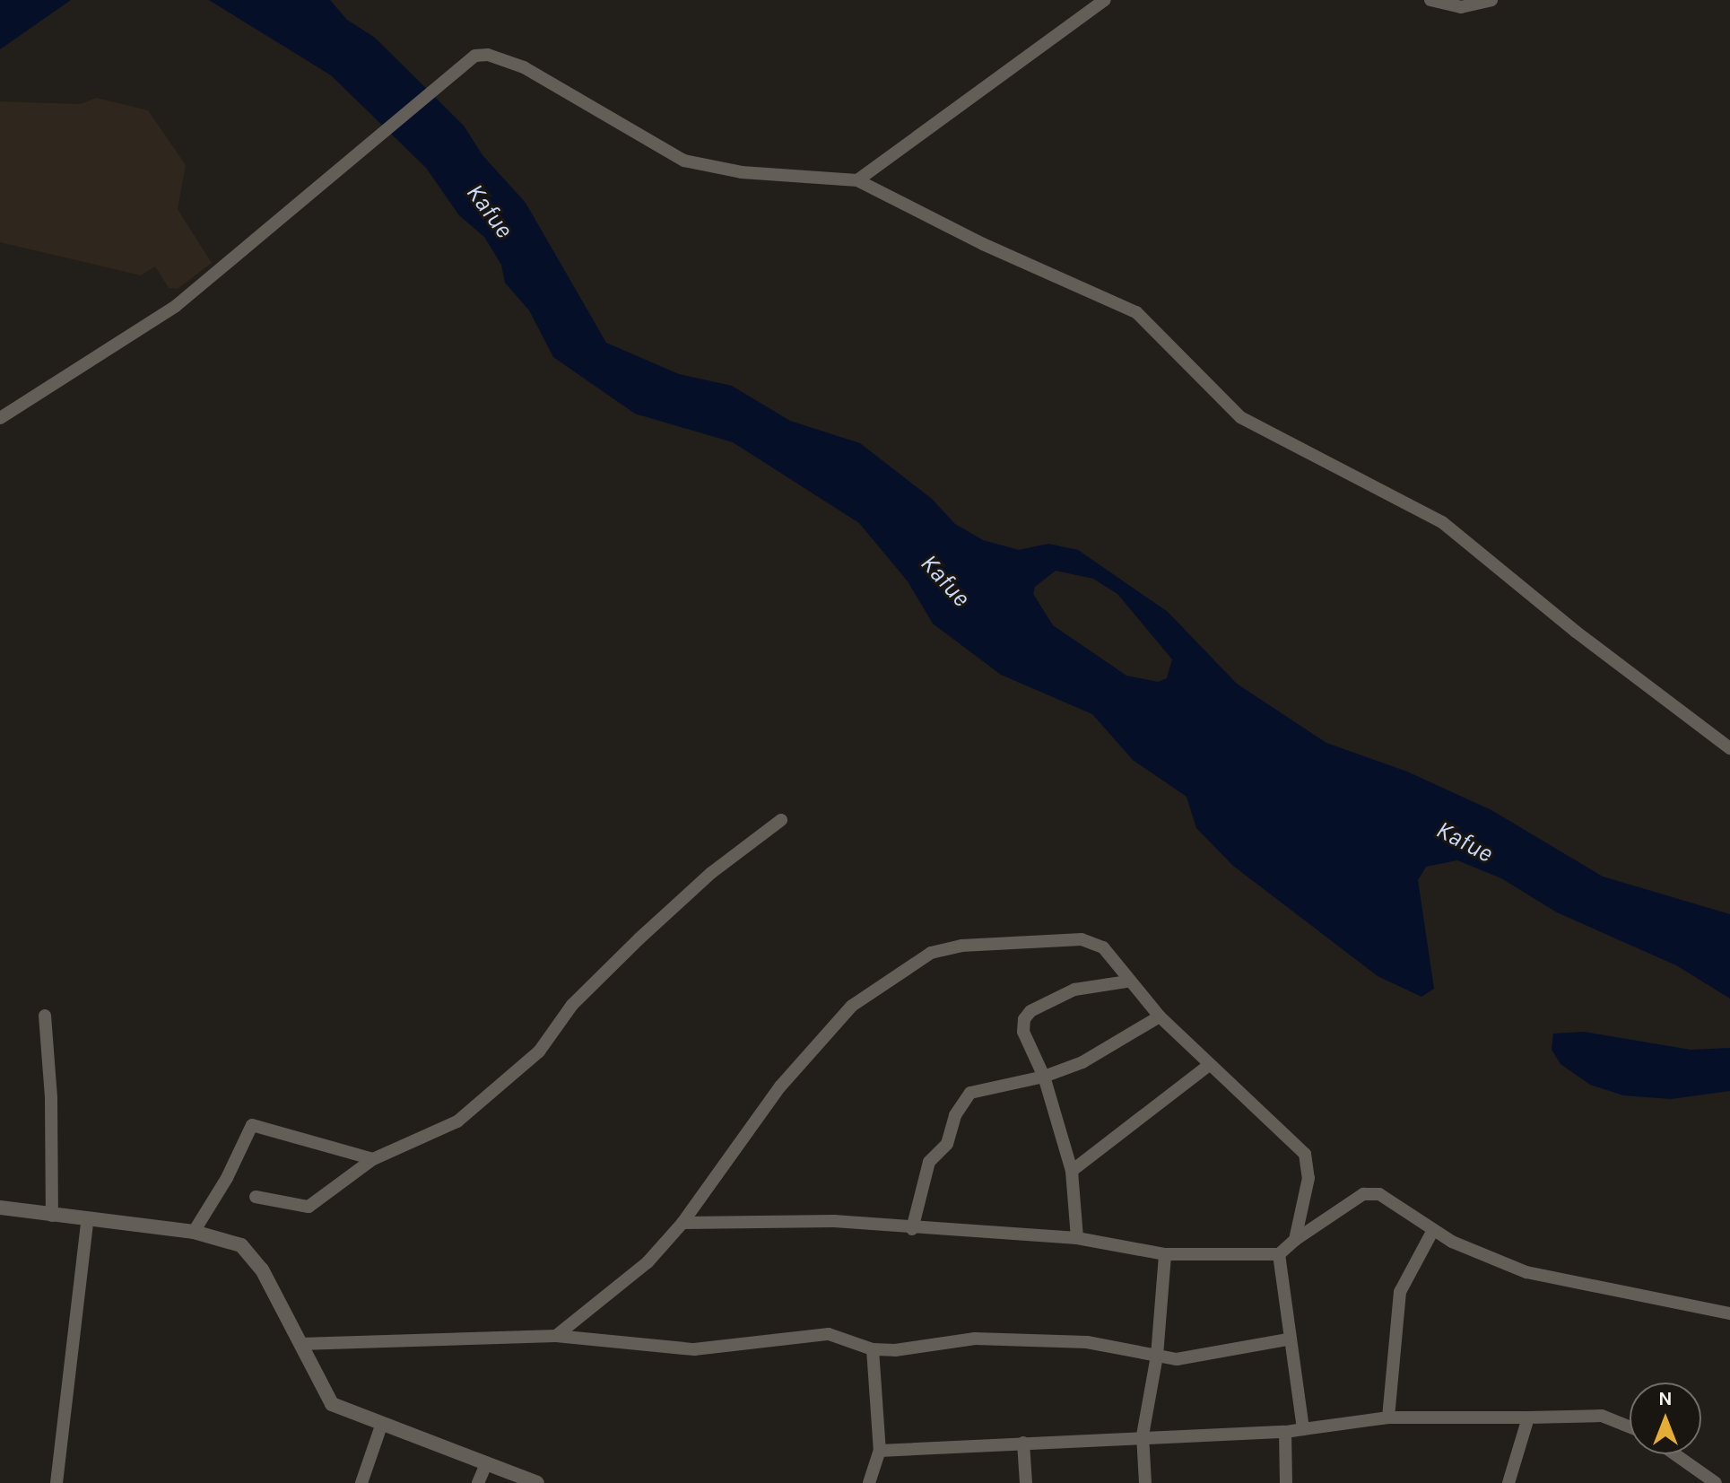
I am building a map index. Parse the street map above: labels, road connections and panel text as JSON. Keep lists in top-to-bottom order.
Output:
{
  "water": ["Kafue"],
  "north": "top"
}
